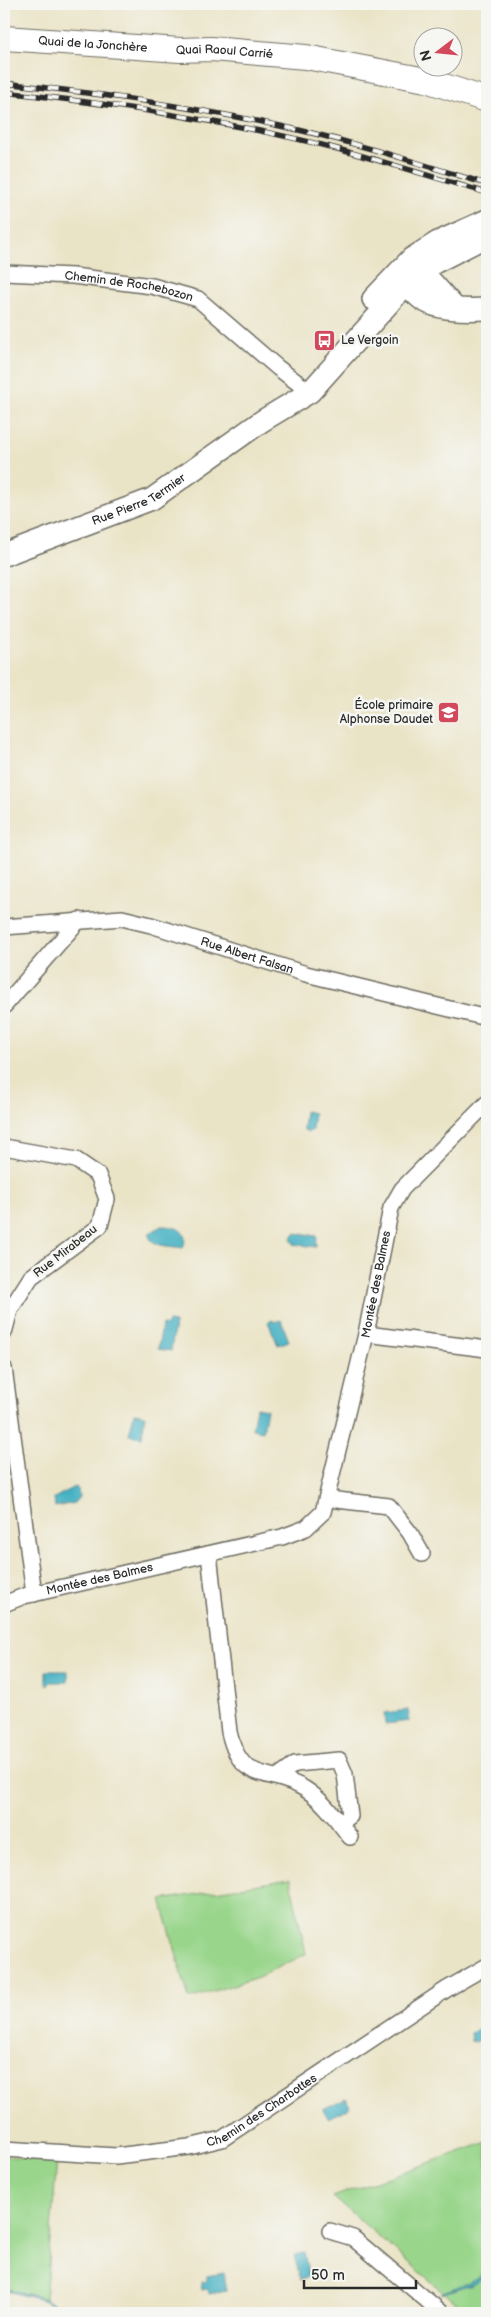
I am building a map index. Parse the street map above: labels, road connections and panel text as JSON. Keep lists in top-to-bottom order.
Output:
{
  "streets": {
    "main road": ["Quai de la Jonchère", "Quai Raoul Carrié"],
    "street": [
      "Chemin de Rochebozon",
      "Rue Pierre Termier",
      "Rue Albert Falsan",
      "Rue Mirabeau",
      "Montée des Balmes",
      "Chemin des Charbottes"
    ]
  },
  "crossings": [
    ["Quai de la Jonchère", "Quai Raoul Carrié"],
    ["Chemin de Rochebozon", "Rue Pierre Termier"]
  ],
  "places": {
    "bus stop": ["Le Vergoin"],
    "school or university": ["École primaire Alphonse Daudet"]
  },
  "scale_bar": "50 m",
  "north": "left"
}
